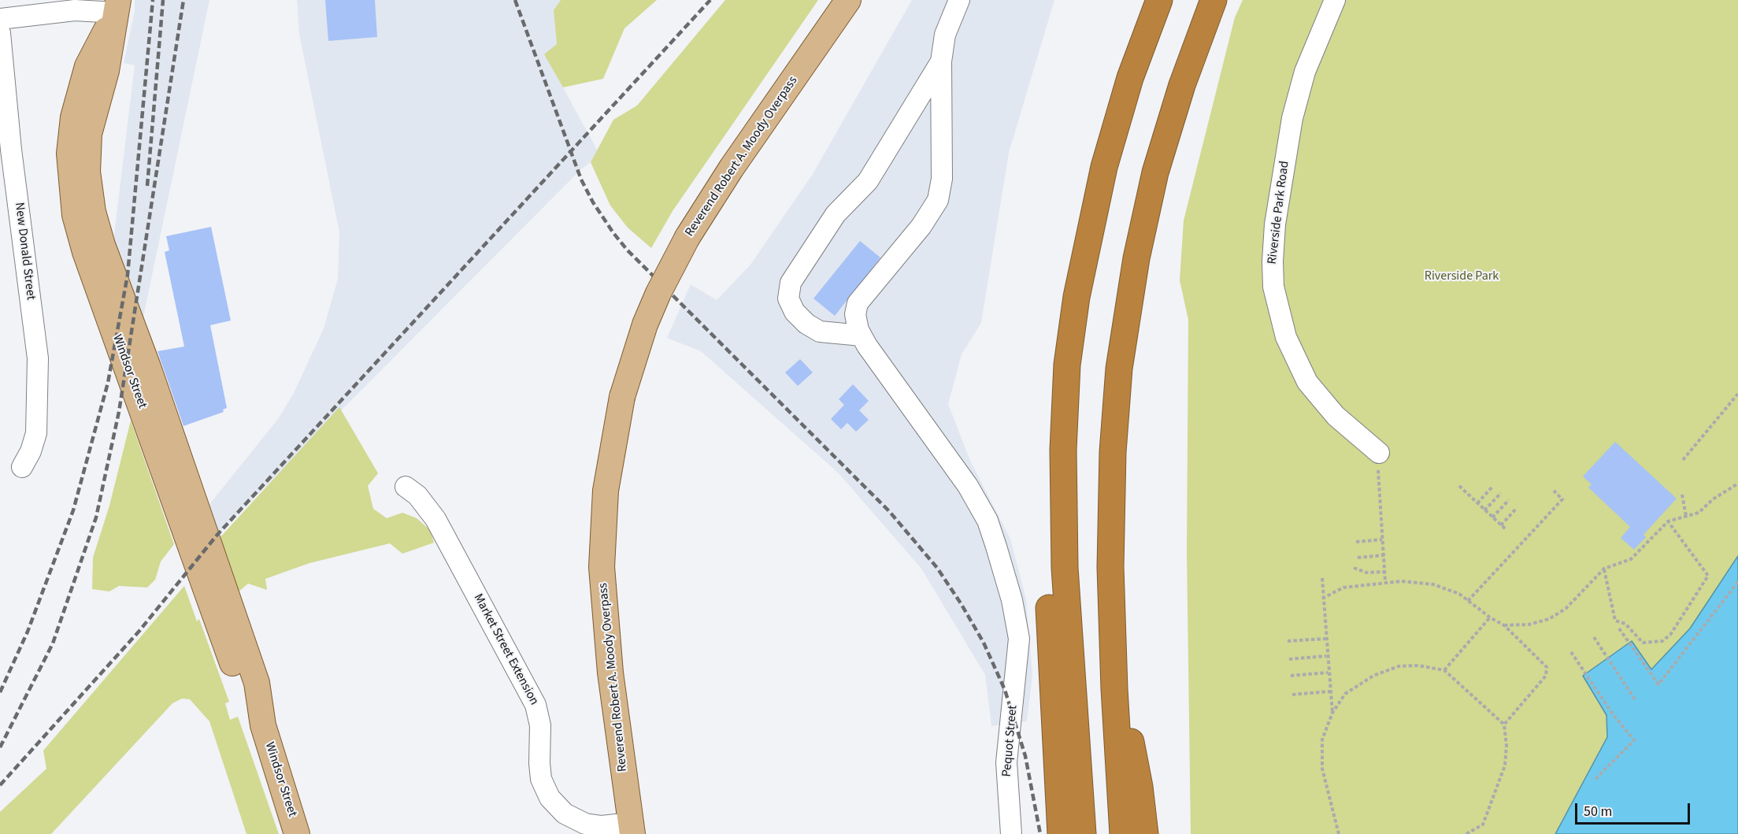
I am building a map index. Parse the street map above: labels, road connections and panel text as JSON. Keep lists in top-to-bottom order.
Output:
{
  "streets": {
    "main road": ["Reverend Robert A. Moody Overpass", "Windsor Street"],
    "street": [
      "Riverside Park Road",
      "New Donald Street",
      "Market Street Extension",
      "Pequot Street"
    ]
  },
  "crossings": [
    ["Reverend Robert A. Moody Overpass", "Market Street Extension"]
  ],
  "parks": ["Riverside Park"],
  "scale_bar": "50 m"
}
